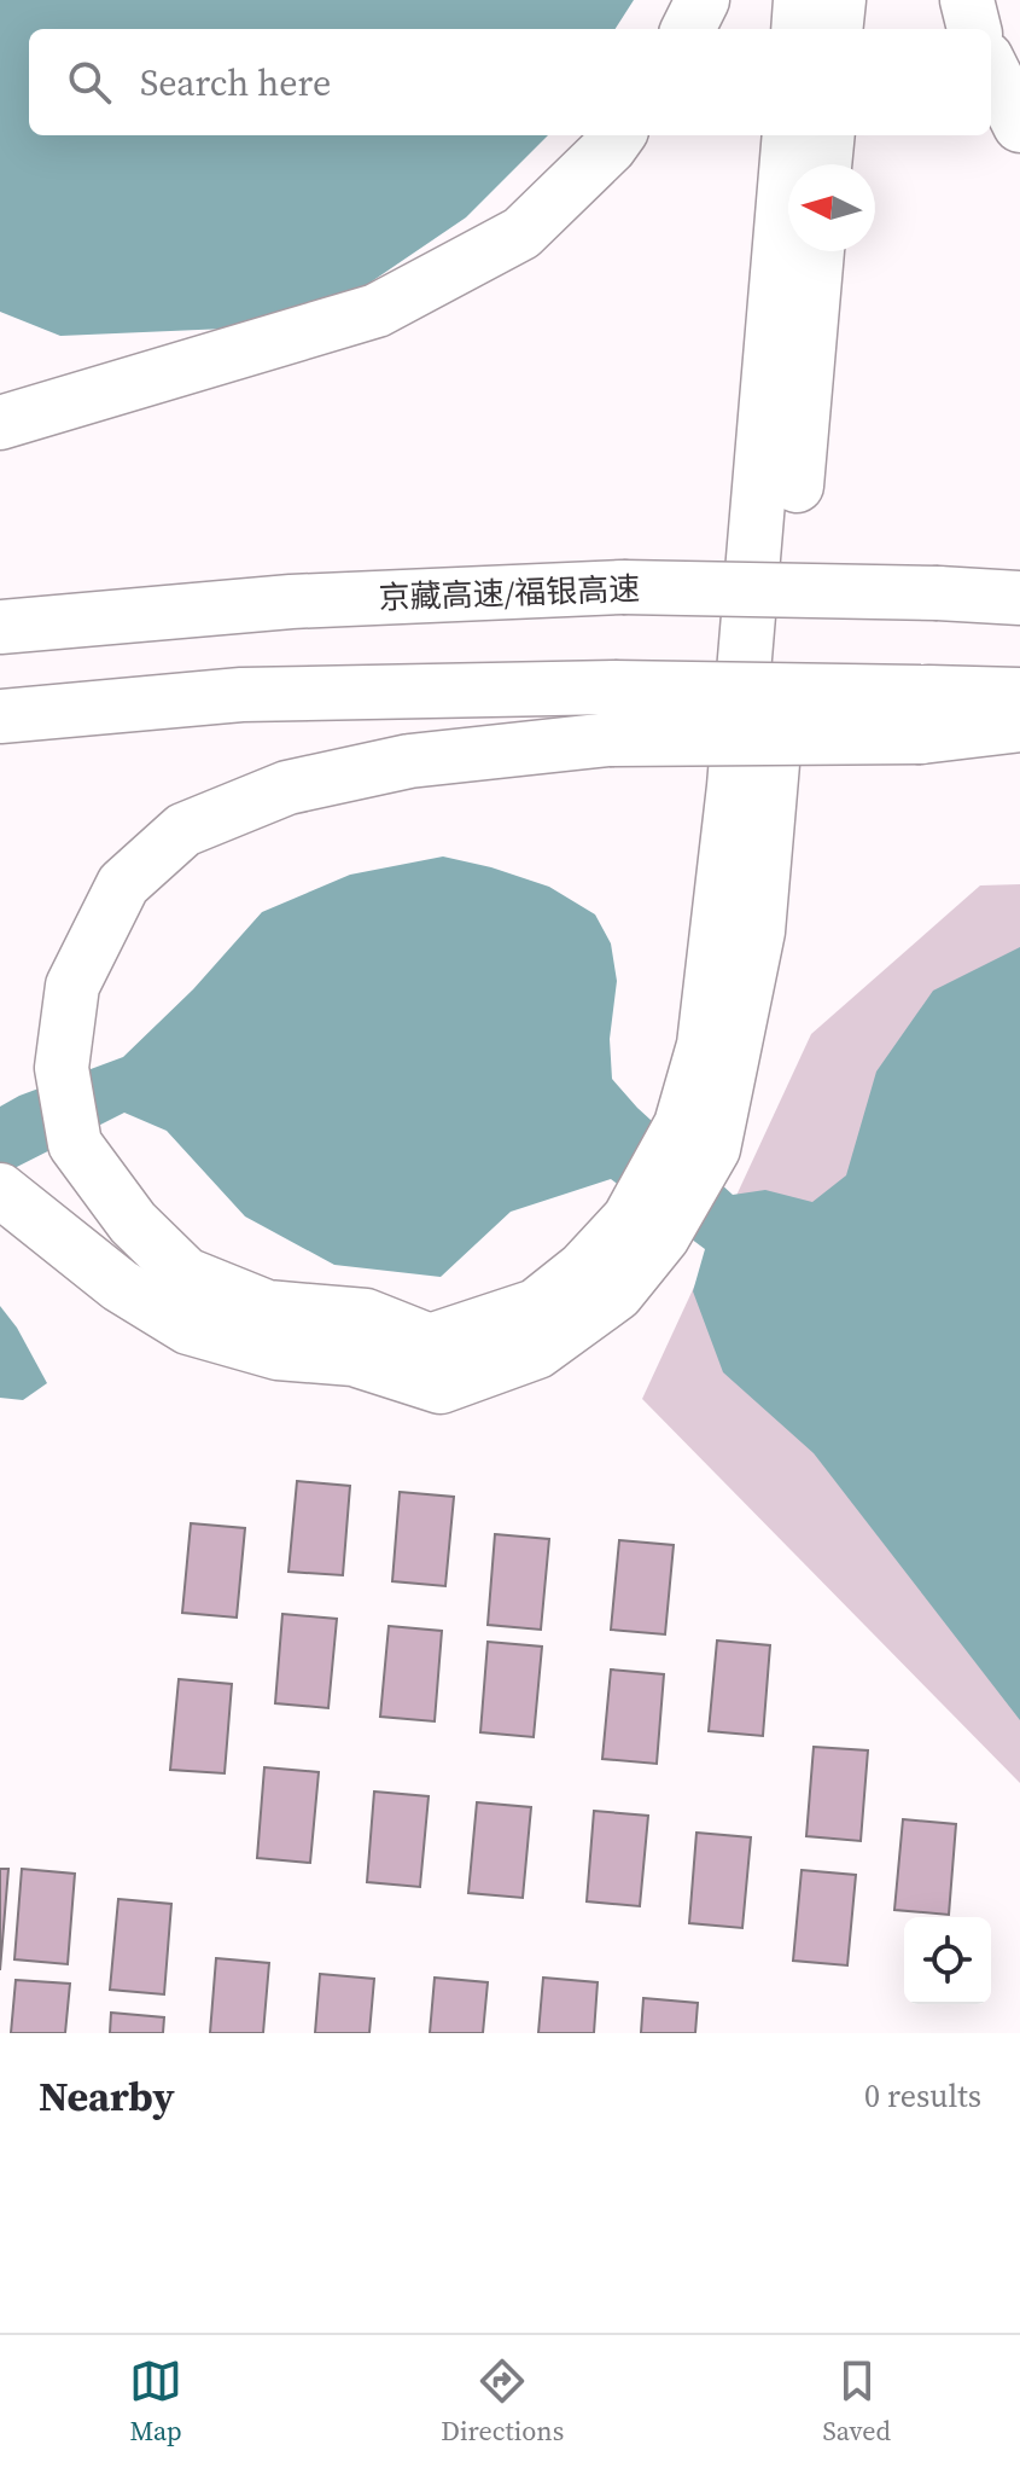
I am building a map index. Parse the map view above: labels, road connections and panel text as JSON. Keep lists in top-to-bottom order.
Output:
{
  "streets": {
    "highway": ["京藏高速/福银高速"]
  },
  "north": "left",
  "page": {
    "search": "Search here",
    "heading": ["Nearby", "0 results"],
    "nav": ["Map", "Directions", "Saved"]
  }
}
